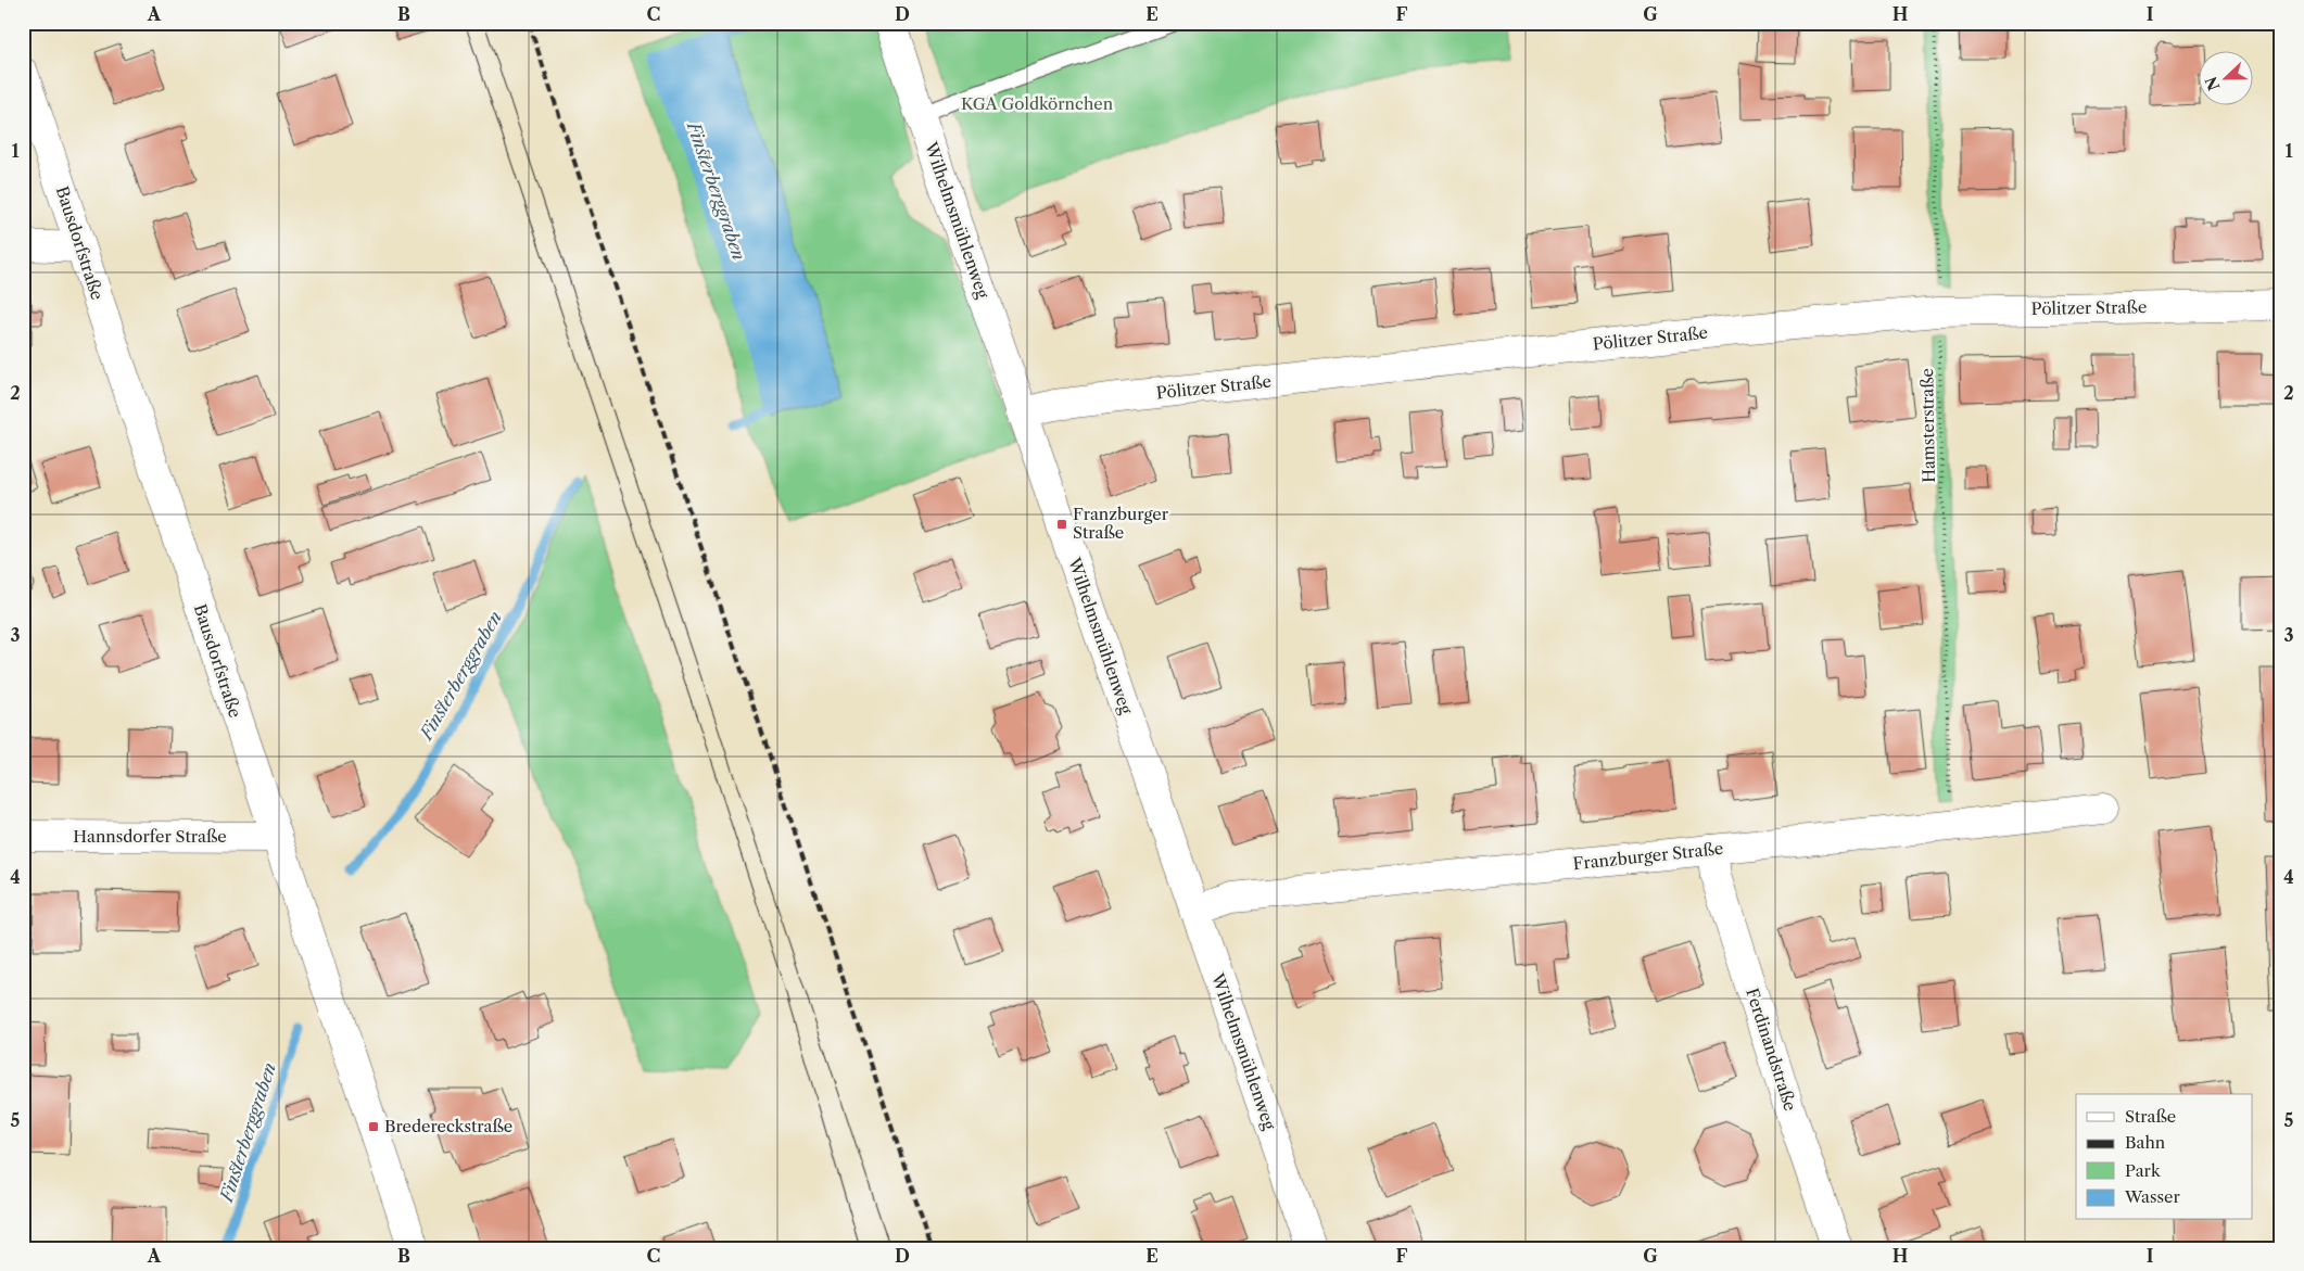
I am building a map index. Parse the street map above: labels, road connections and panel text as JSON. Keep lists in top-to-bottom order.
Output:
{
  "streets": {
    "street": [
      "Wilhelmsmühlenweg",
      "Bausdorfstraße",
      "Pölitzer Straße",
      "Hannsdorfer Straße",
      "Franzburger Straße",
      "Ferdinandstraße"
    ],
    "path": ["Hamsterstraße"]
  },
  "crossings": [
    ["Wilhelmsmühlenweg", "Pölitzer Straße"],
    ["Wilhelmsmühlenweg", "Franzburger Straße"],
    ["Bausdorfstraße", "Hannsdorfer Straße"],
    ["Pölitzer Straße", "Hamsterstraße"],
    ["Hamsterstraße", "Franzburger Straße"],
    ["Franzburger Straße", "Ferdinandstraße"]
  ],
  "water": ["Finsterberggraben"],
  "parks": ["KGA Goldkörnchen"],
  "places": {
    "transit": ["Franzburger Straße", "Bredereckstraße"]
  },
  "legend": [
    "Straße",
    "Bahn",
    "Park",
    "Wasser"
  ],
  "north": "left",
  "grid": {
    "columns": [
      "A",
      "B",
      "C",
      "D",
      "E",
      "F",
      "G",
      "H",
      "I"
    ],
    "rows": [
      "1",
      "2",
      "3",
      "4",
      "5"
    ]
  }
}
